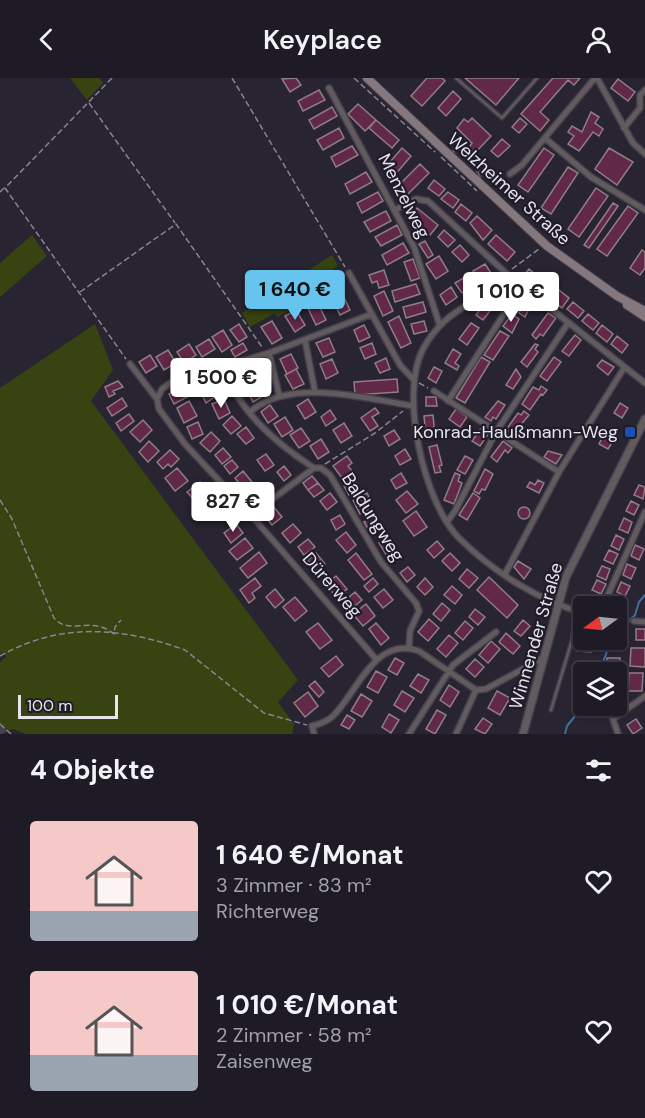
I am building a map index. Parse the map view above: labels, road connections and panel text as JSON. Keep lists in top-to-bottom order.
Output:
{
  "streets": {
    "main road": ["Welzheimer Straße"],
    "street": [
      "Menzelweg",
      "Baldungweg",
      "Dürerweg",
      "Winnender Straße"
    ]
  },
  "places": {
    "transit": ["Konrad-Haußmann-Weg"]
  },
  "scale_bar": "100 m",
  "north": "left",
  "page": {
    "header": "Keyplace",
    "price": [
      "1 640 €",
      "1 010 €",
      "1 500 €",
      "827 €"
    ],
    "scale": "100 m",
    "heading": "4 Objekte",
    "list": [
      {
        "name": "1 640 €/Monat",
        "note": "3 Zimmer · 83 m² · Richterweg"
      },
      {
        "name": "1 010 €/Monat",
        "note": "2 Zimmer · 58 m² · Zaisenweg"
      }
    ]
  }
}
